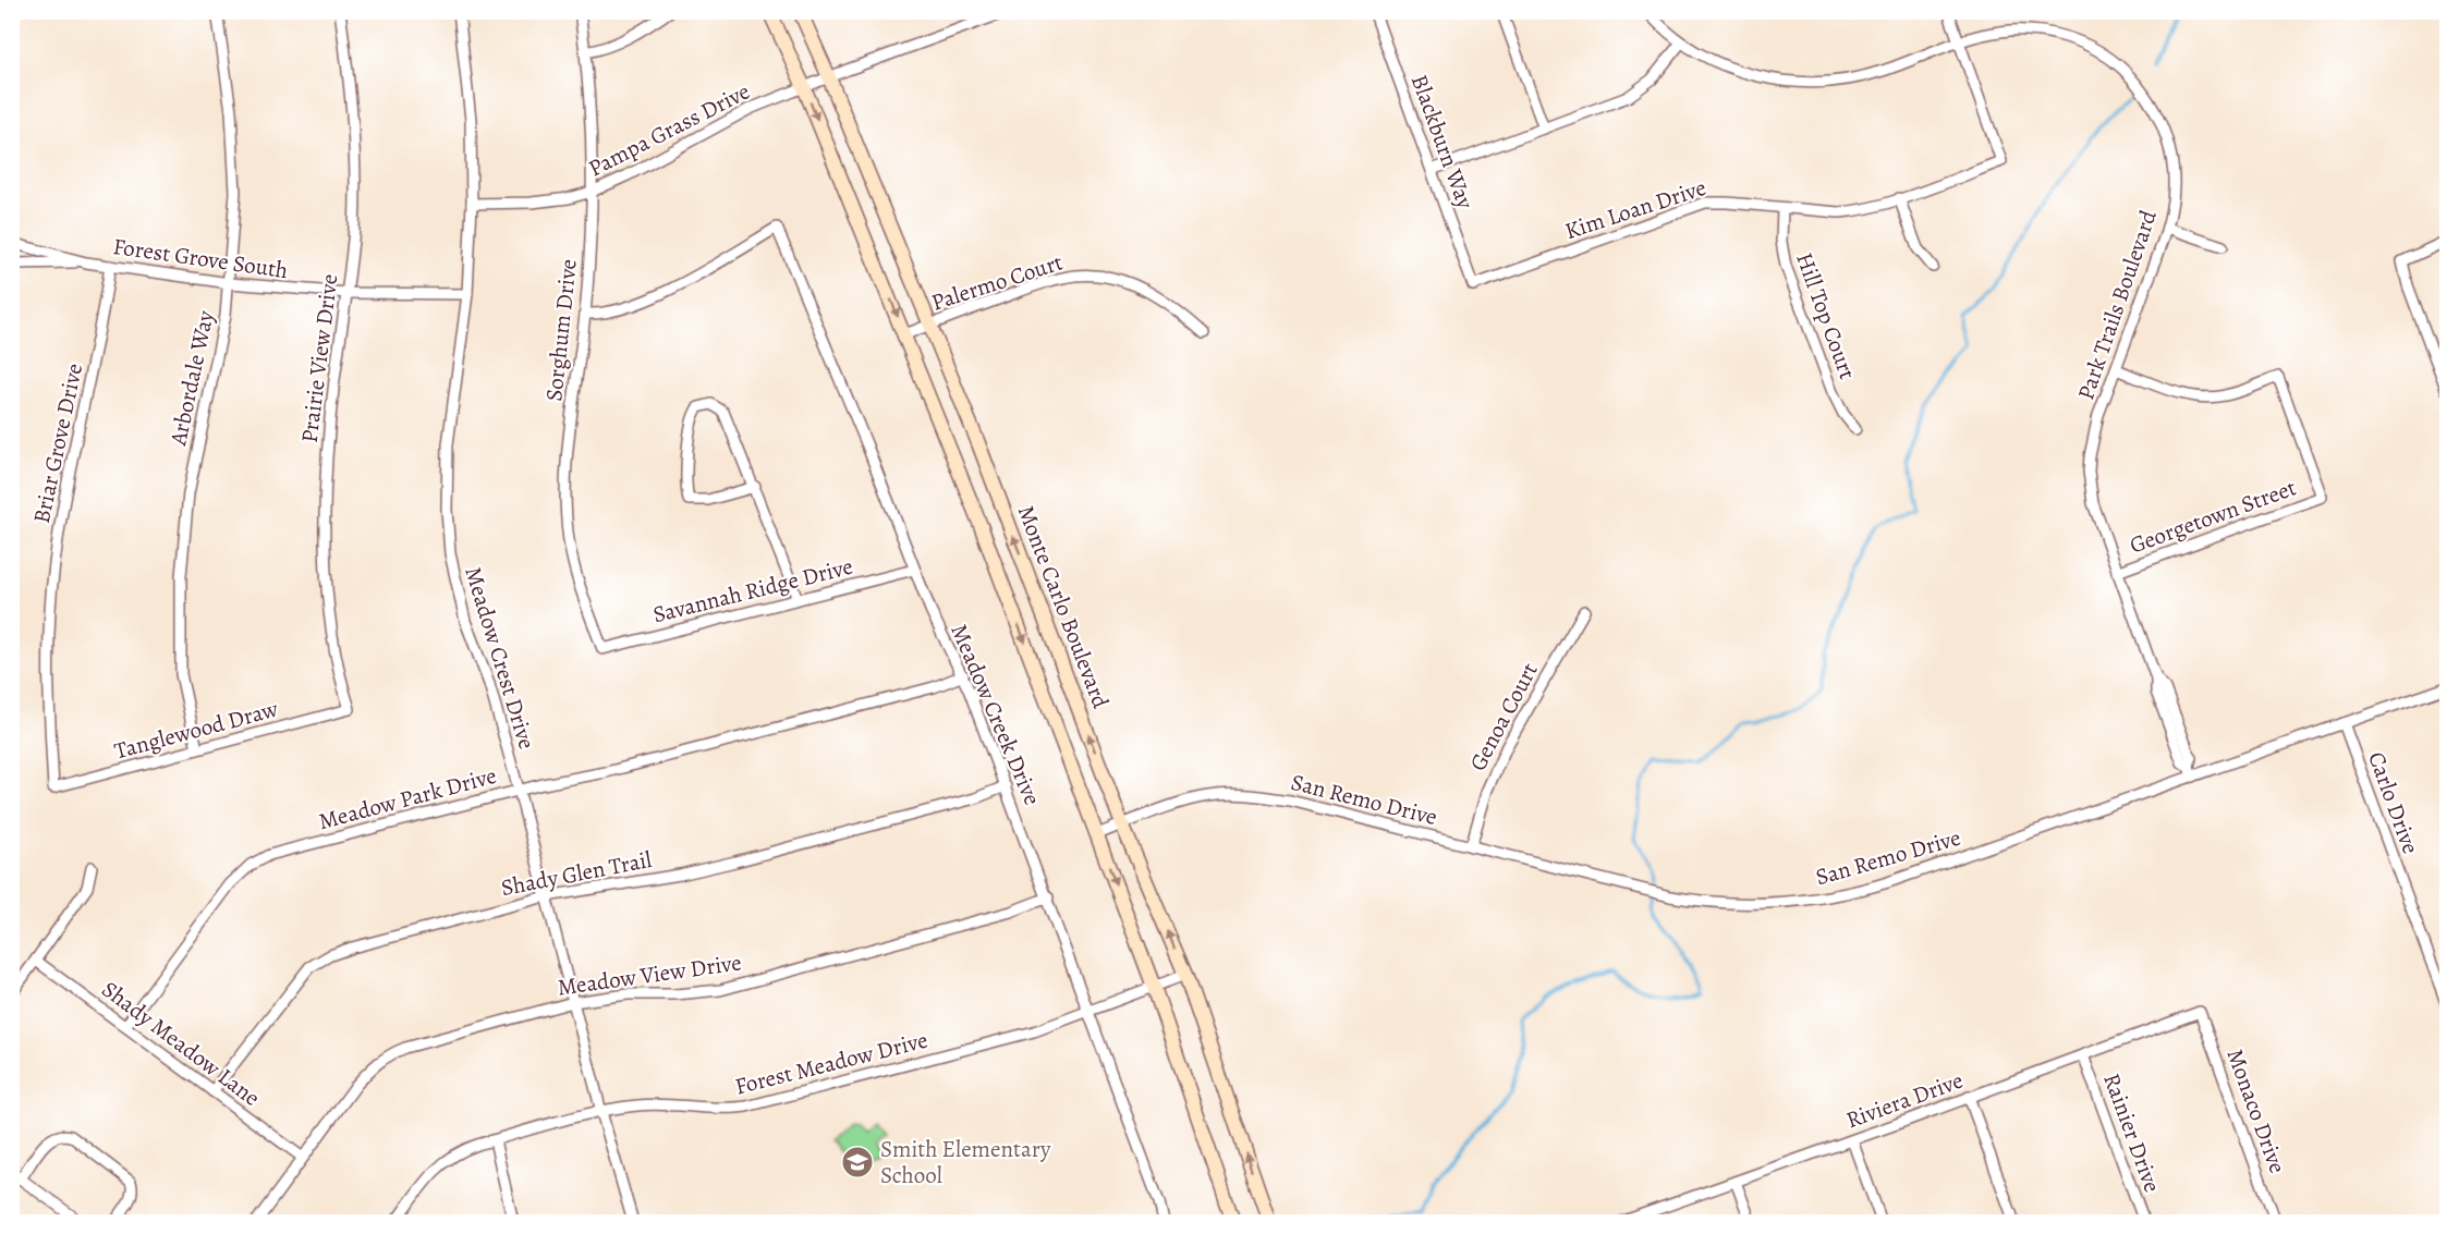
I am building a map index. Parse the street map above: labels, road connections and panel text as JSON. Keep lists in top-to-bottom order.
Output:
{
  "streets": {
    "main road": ["Monte Carlo Boulevard"],
    "street": [
      "Pampa Grass Drive",
      "Blackburn Way",
      "Kim Loan Drive",
      "Forest Grove South",
      "Palermo Court",
      "Park Trails Boulevard",
      "Hill Top Court",
      "Sorghum Drive",
      "Prairie View Drive",
      "Arbordale Way",
      "Briar Grove Drive",
      "Georgetown Street",
      "Savannah Ridge Drive",
      "Meadow Crest Drive",
      "Meadow Creek Drive",
      "Genoa Court",
      "Tanglewood Draw",
      "Meadow Park Drive",
      "San Remo Drive",
      "Carlo Drive",
      "Shady Glen Trail",
      "Meadow View Drive",
      "Shady Meadow Lane",
      "Forest Meadow Drive",
      "Riviera Drive",
      "Monaco Drive",
      "Rainier Drive"
    ]
  },
  "crossings": [
    ["Pampa Grass Drive", "Sorghum Drive"],
    ["Pampa Grass Drive", "Monte Carlo Boulevard"],
    ["Pampa Grass Drive", "Meadow Crest Drive"],
    ["Blackburn Way", "Kim Loan Drive"],
    ["Kim Loan Drive", "Park Trails Boulevard"],
    ["Kim Loan Drive", "Hill Top Court"],
    ["Forest Grove South", "Prairie View Drive"],
    ["Forest Grove South", "Arbordale Way"],
    ["Forest Grove South", "Briar Grove Drive"],
    ["Forest Grove South", "Meadow Crest Drive"],
    ["Palermo Court", "Monte Carlo Boulevard"],
    ["Park Trails Boulevard", "Georgetown Street"],
    ["Park Trails Boulevard", "San Remo Drive"],
    ["Sorghum Drive", "Savannah Ridge Drive"],
    ["Sorghum Drive", "Meadow Creek Drive"],
    ["Prairie View Drive", "Tanglewood Draw"],
    ["Arbordale Way", "Tanglewood Draw"],
    ["Briar Grove Drive", "Tanglewood Draw"],
    ["Savannah Ridge Drive", "Meadow Creek Drive"],
    ["Monte Carlo Boulevard", "San Remo Drive"],
    ["Monte Carlo Boulevard", "Forest Meadow Drive"],
    ["Meadow Crest Drive", "Meadow Park Drive"],
    ["Meadow Crest Drive", "Shady Glen Trail"],
    ["Meadow Crest Drive", "Meadow View Drive"],
    ["Meadow Crest Drive", "Forest Meadow Drive"],
    ["Meadow Creek Drive", "Meadow Park Drive"],
    ["Meadow Creek Drive", "Shady Glen Trail"],
    ["Meadow Creek Drive", "Meadow View Drive"],
    ["Meadow Creek Drive", "Forest Meadow Drive"],
    ["Genoa Court", "San Remo Drive"],
    ["Meadow Park Drive", "Shady Meadow Lane"],
    ["San Remo Drive", "Carlo Drive"],
    ["Shady Glen Trail", "Shady Meadow Lane"],
    ["Meadow View Drive", "Shady Meadow Lane"],
    ["Riviera Drive", "Monaco Drive"],
    ["Riviera Drive", "Rainier Drive"]
  ],
  "places": {
    "school or university": ["Smith Elementary School"]
  }
}
